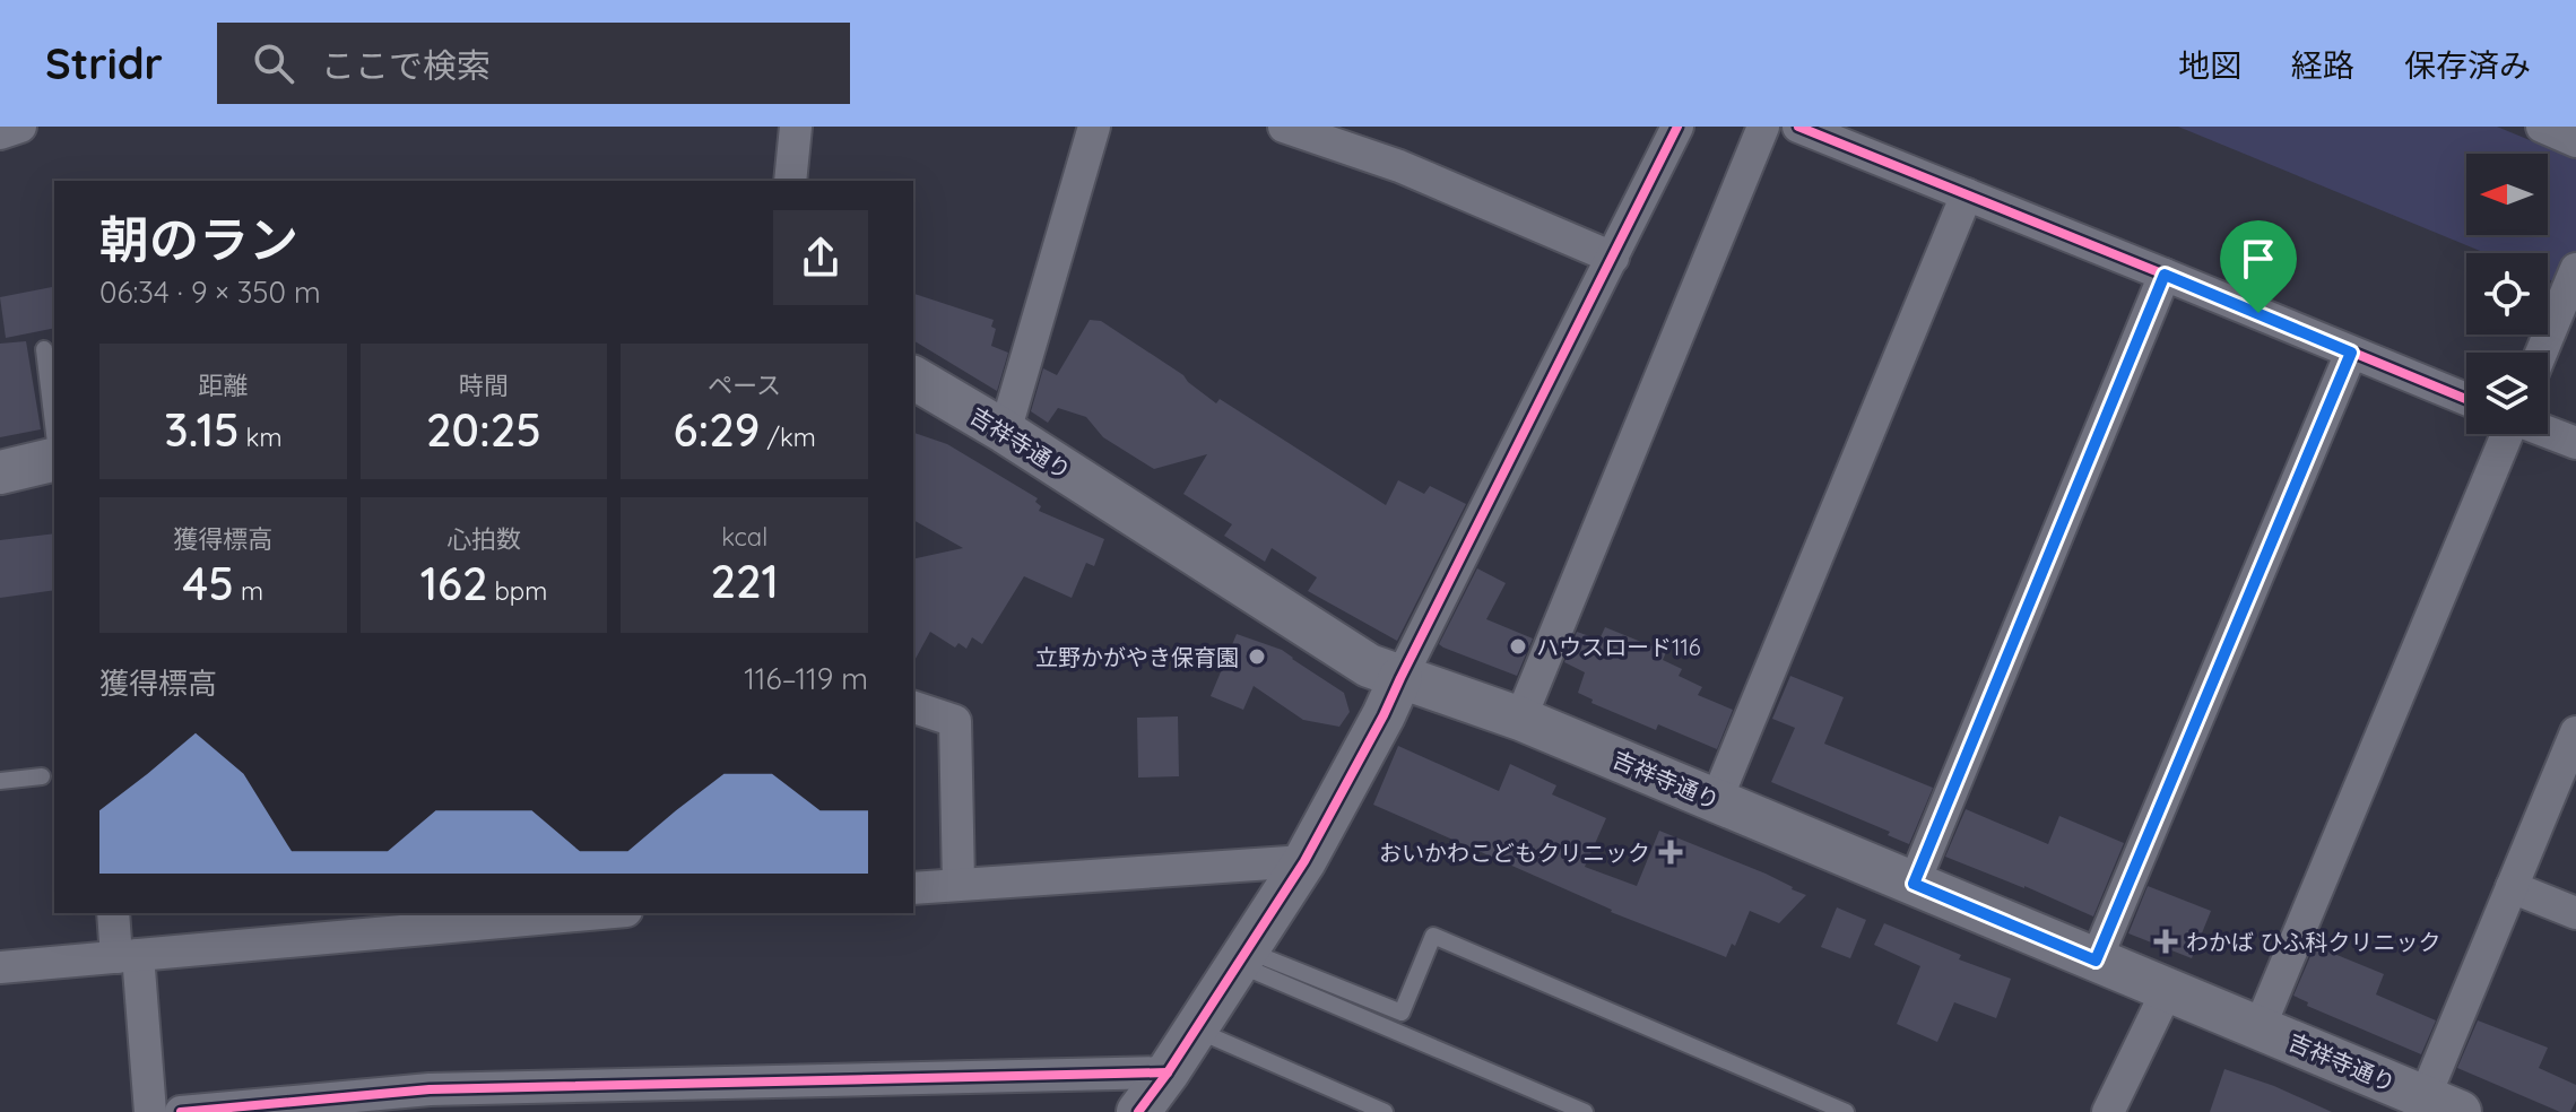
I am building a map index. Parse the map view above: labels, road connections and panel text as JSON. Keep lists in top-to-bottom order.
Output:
{
  "streets": {
    "main road": ["吉祥寺通り"]
  },
  "places": {
    "other": ["ハウスロード116", "立野かがやき保育園"],
    "health": ["おいかわこどもクリニック", "わかば ひふ科クリニック"]
  },
  "north": "left",
  "page": {
    "header": "Stridr",
    "search": "ここで検索",
    "nav": ["地図", "経路", "保存済み"],
    "heading": ["朝のラン", "06:34 · 9 × 350 m"],
    "stats": [
      ["距離", "3.15 km"],
      ["時間", "20:25"],
      ["ペース", "6:29 /km"],
      ["獲得標高", "45 m"],
      ["心拍数", "162 bpm"],
      ["kcal", "221"]
    ],
    "chart": ["獲得標高", "116–119 m"]
  }
}
